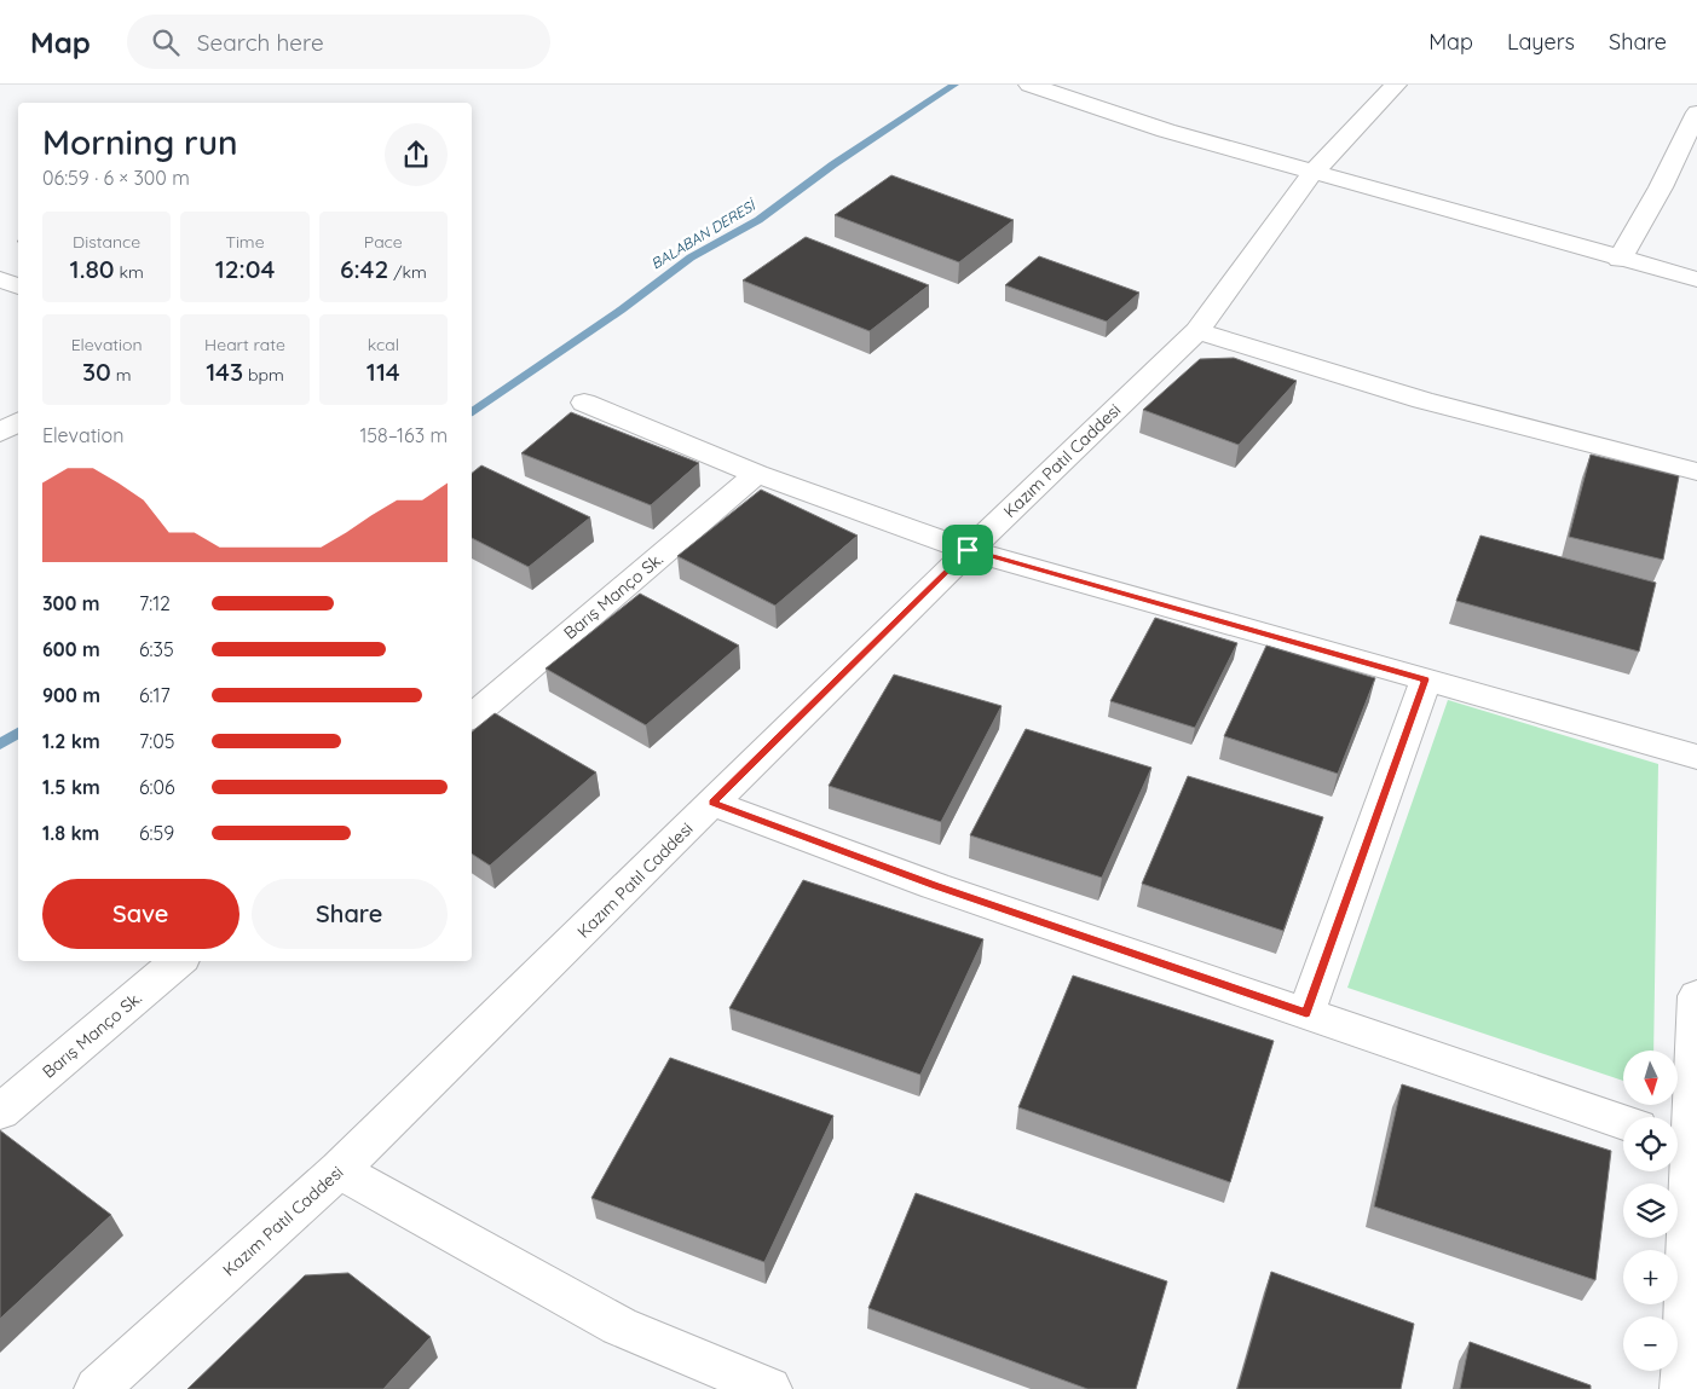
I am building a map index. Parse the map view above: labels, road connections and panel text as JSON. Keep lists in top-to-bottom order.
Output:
{
  "streets": {
    "street": ["Kazım Patıl Caddesi", "Barış Manço Sk."]
  },
  "water": ["BALABAN DERESİ"],
  "north": "bottom",
  "page": {
    "header": "Map",
    "search": "Search here",
    "nav": ["Map", "Layers", "Share"],
    "heading": ["Morning run", "06:59 · 6 × 300 m"],
    "stats": [
      ["Distance", "1.80 km"],
      ["Time", "12:04"],
      ["Pace", "6:42 /km"],
      ["Elevation", "30 m"],
      ["Heart rate", "143 bpm"],
      ["kcal", "114"]
    ],
    "chart": ["Elevation", "158–163 m"],
    "list": [
      {
        "name": "300 m",
        "note": "7:12"
      },
      {
        "name": "600 m",
        "note": "6:35"
      },
      {
        "name": "900 m",
        "note": "6:17"
      },
      {
        "name": "1.2 km",
        "note": "7:05"
      },
      {
        "name": "1.5 km",
        "note": "6:06"
      },
      {
        "name": "1.8 km",
        "note": "6:59"
      }
    ],
    "buttons": ["Save", "Share"],
    "map_buttons": ["+", "−"]
  }
}
